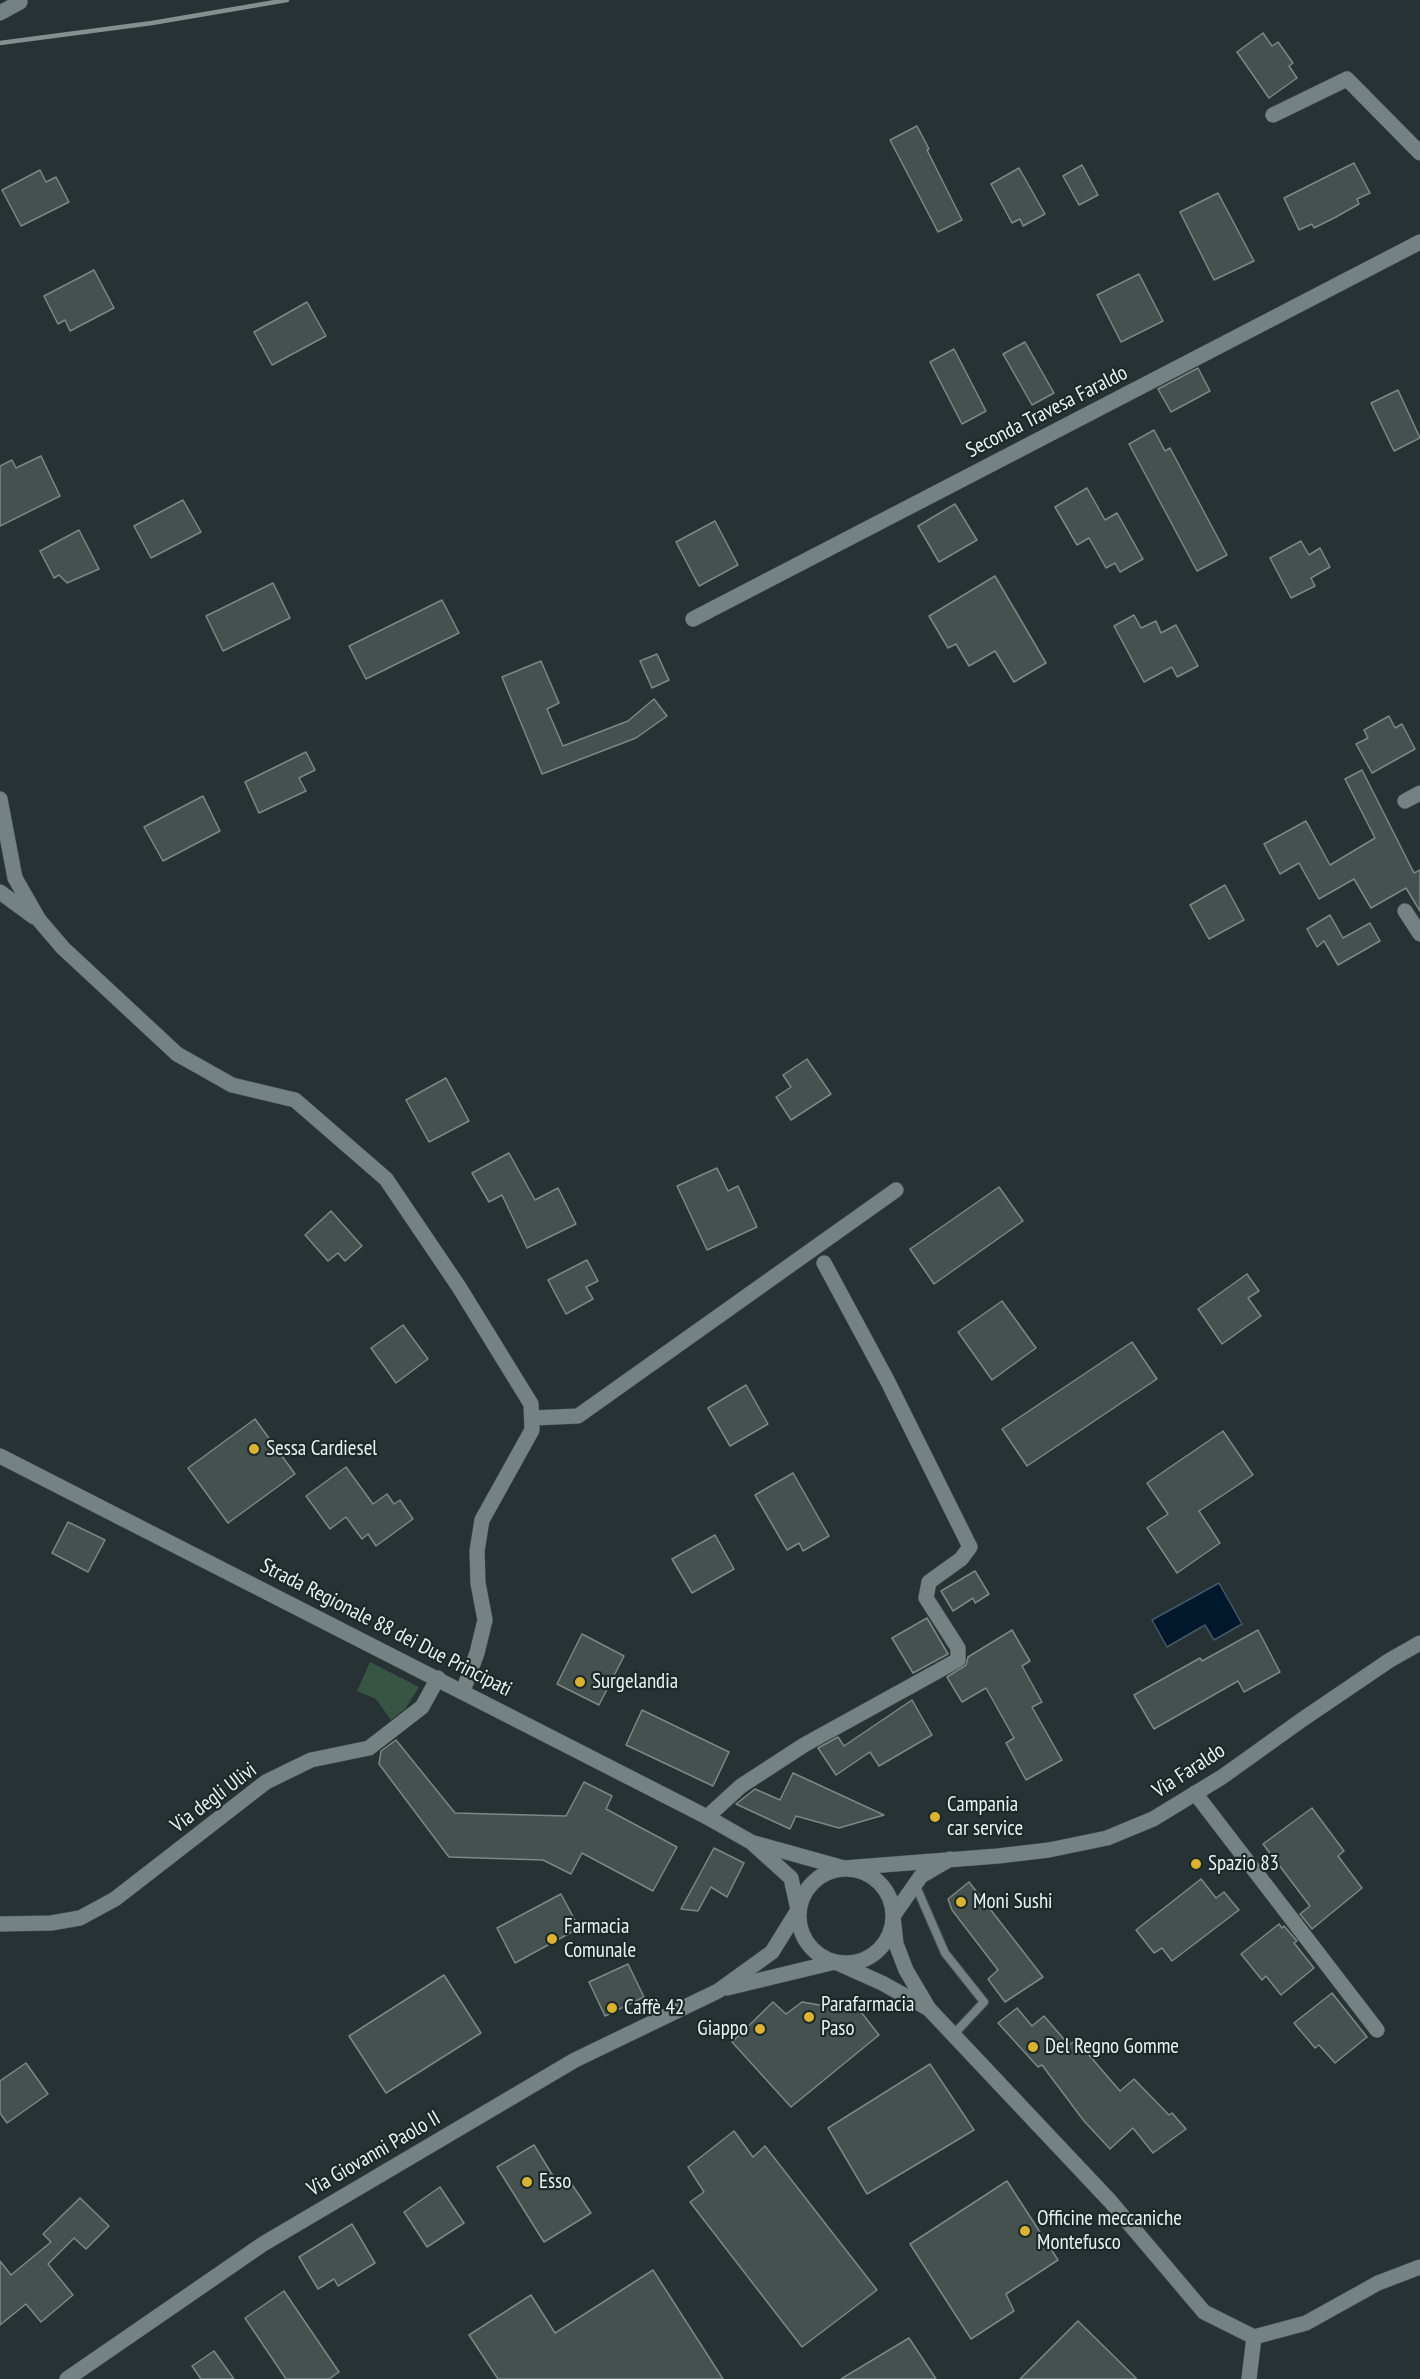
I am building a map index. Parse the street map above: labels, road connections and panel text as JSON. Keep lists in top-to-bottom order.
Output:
{
  "streets": {
    "street": [
      "Seconda Travesa Faraldo",
      "Strada Regionale 88 dei Due Principati",
      "Via Faraldo",
      "Via degli Ulivi",
      "Via Giovanni Paolo II"
    ]
  },
  "crossings": [
    ["Strada Regionale 88 dei Due Principati", "Via Faraldo"],
    ["Strada Regionale 88 dei Due Principati", "Via degli Ulivi"]
  ],
  "places": [
    "Sessa Cardiesel",
    "Surgelandia",
    "Campania car service",
    "Spazio 83",
    "Moni Sushi",
    "Farmacia Comunale",
    "Caffè 42",
    "Parafarmacia Paso",
    "Giappo",
    "Del Regno Gomme",
    "Esso",
    "Officine meccaniche Montefusco"
  ]
}
